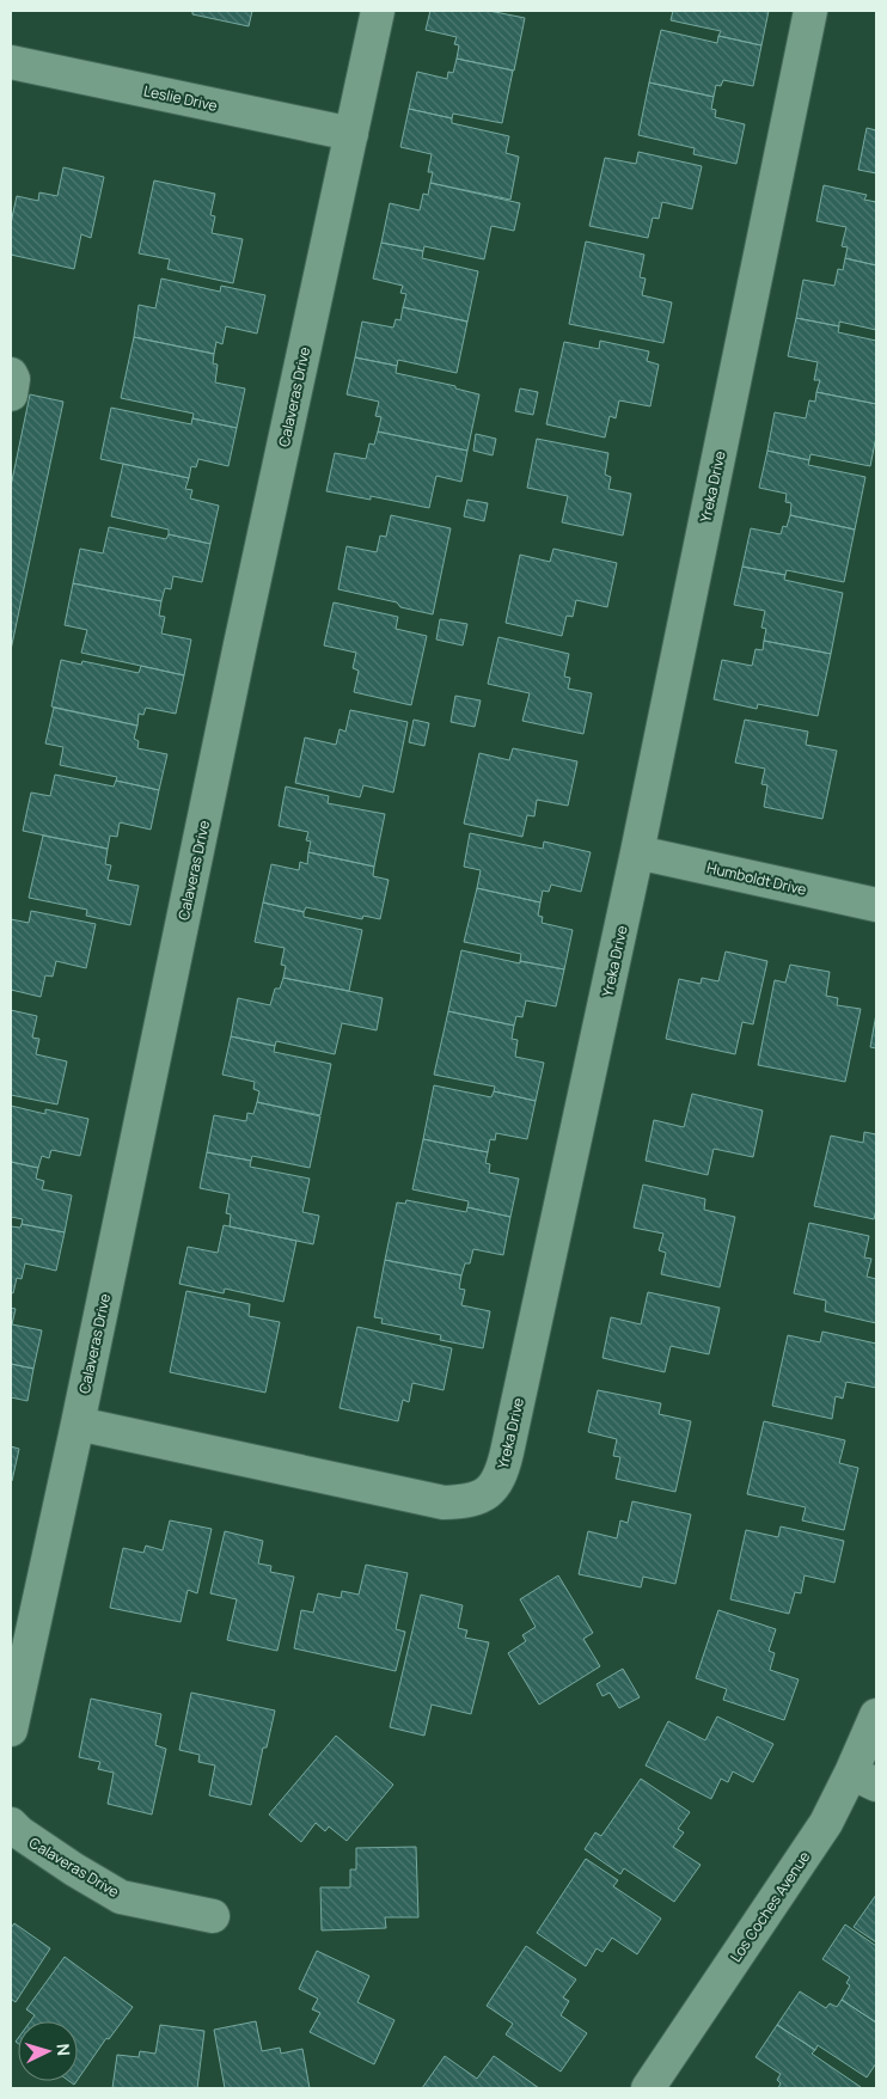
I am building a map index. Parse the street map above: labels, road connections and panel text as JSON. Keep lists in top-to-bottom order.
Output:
{
  "streets": {
    "street": [
      "Leslie Drive",
      "Calaveras Drive",
      "Yreka Drive",
      "Humboldt Drive",
      "Los Coches Avenue"
    ]
  },
  "crossings": [
    ["Leslie Drive", "Calaveras Drive"],
    ["Calaveras Drive", "Yreka Drive"],
    ["Yreka Drive", "Humboldt Drive"]
  ],
  "north": "right"
}
